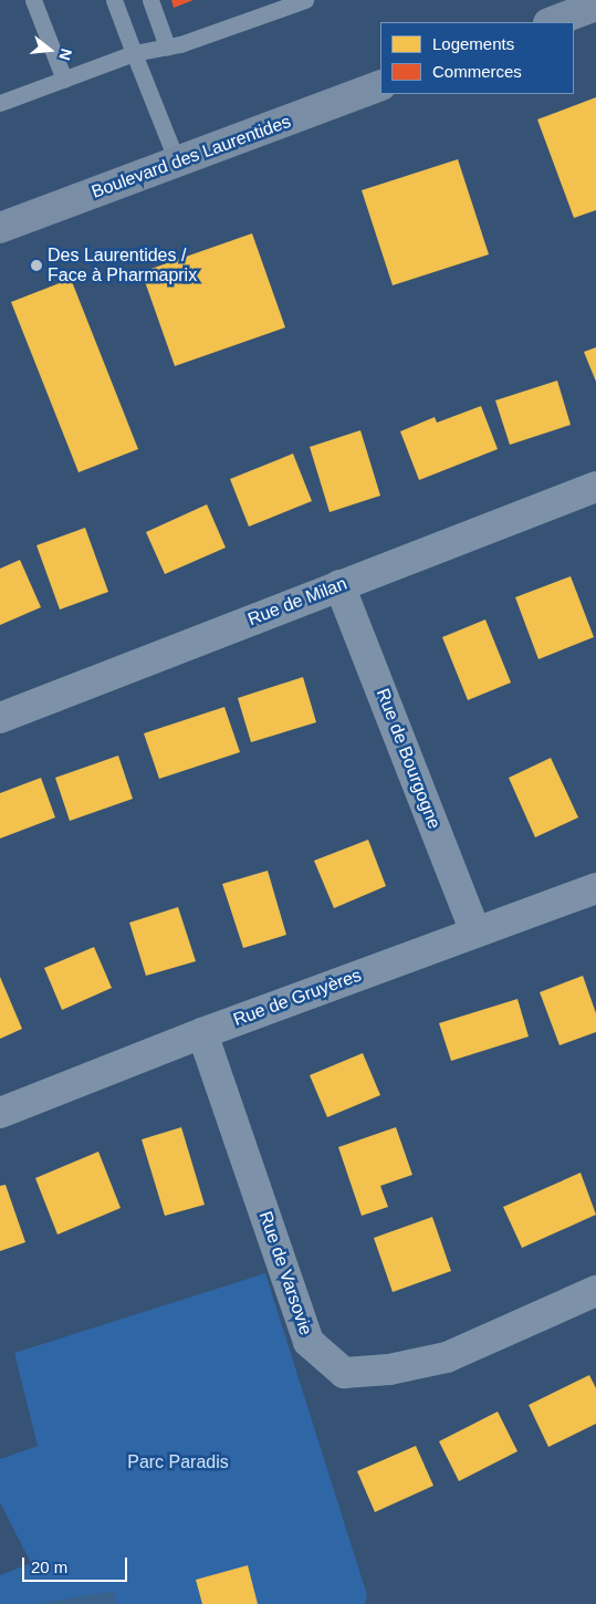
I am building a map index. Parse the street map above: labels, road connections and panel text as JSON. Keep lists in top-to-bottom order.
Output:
{
  "streets": {
    "main road": ["Boulevard des Laurentides"],
    "street": [
      "Rue de Milan",
      "Rue de Bourgogne",
      "Rue de Gruyères",
      "Rue de Varsovie"
    ]
  },
  "crossings": [
    ["Rue de Milan", "Rue de Bourgogne"],
    ["Rue de Bourgogne", "Rue de Gruyères"],
    ["Rue de Gruyères", "Rue de Varsovie"]
  ],
  "parks": ["Parc Paradis"],
  "places": ["Des Laurentides / Face à Pharmaprix"],
  "legend": ["Logements", "Commerces"],
  "scale_bar": "20 m",
  "north": "right"
}
